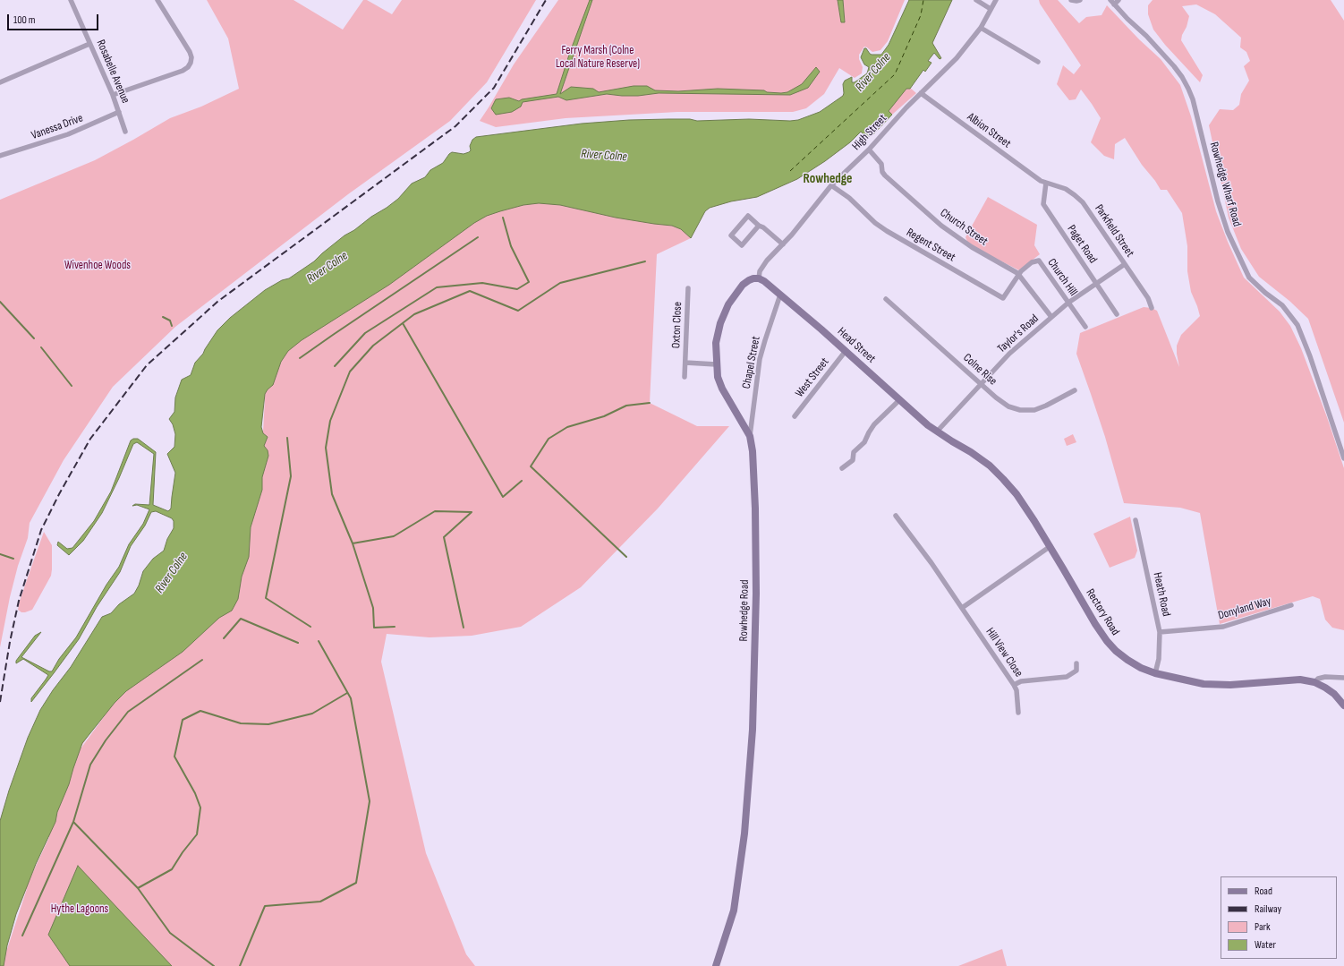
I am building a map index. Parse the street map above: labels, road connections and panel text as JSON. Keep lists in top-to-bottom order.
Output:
{
  "streets": {
    "street": [
      "Rosabelle Avenue",
      "Vanessa Drive",
      "Albion Street",
      "High Street",
      "Rowhedge Wharf Road",
      "Church Street",
      "Parkfield Street",
      "Paget Road",
      "Regent Street",
      "Church Hill",
      "Oxton Close",
      "Taylor's Road",
      "Head Street",
      "Chapel Street",
      "Colne Rise",
      "West Street",
      "Heath Road",
      "Donyland Way",
      "Rowhedge Road",
      "Rectory Road",
      "Hill View Close"
    ]
  },
  "crossings": [
    ["Rosabelle Avenue", "Vanessa Drive"],
    ["Albion Street", "High Street"],
    ["Albion Street", "Parkfield Street"],
    ["Albion Street", "Paget Road"],
    ["High Street", "Church Street"],
    ["High Street", "Regent Street"],
    ["High Street", "Head Street"],
    ["High Street", "Rowhedge Road"],
    ["Church Street", "Regent Street"],
    ["Church Street", "Church Hill"],
    ["Church Street", "Taylor's Road"],
    ["Parkfield Street", "Paget Road"],
    ["Parkfield Street", "Taylor's Road"],
    ["Paget Road", "Taylor's Road"],
    ["Regent Street", "Church Hill"],
    ["Church Hill", "Taylor's Road"],
    ["Oxton Close", "Rowhedge Road"],
    ["Taylor's Road", "Head Street"],
    ["Taylor's Road", "Colne Rise"],
    ["Taylor's Road", "Rectory Road"],
    ["Head Street", "Chapel Street"],
    ["Head Street", "West Street"],
    ["Head Street", "Rowhedge Road"],
    ["Head Street", "Rectory Road"],
    ["Chapel Street", "Rowhedge Road"],
    ["Heath Road", "Donyland Way"],
    ["Heath Road", "Rectory Road"]
  ],
  "districts": ["Rowhedge"],
  "water": ["River Colne"],
  "parks": ["Ferry Marsh (Colne Local Nature Reserve)", "Wivenhoe Woods", "Hythe Lagoons"],
  "legend": [
    "Road",
    "Railway",
    "Park",
    "Water"
  ],
  "scale_bar": "100 m"
}
